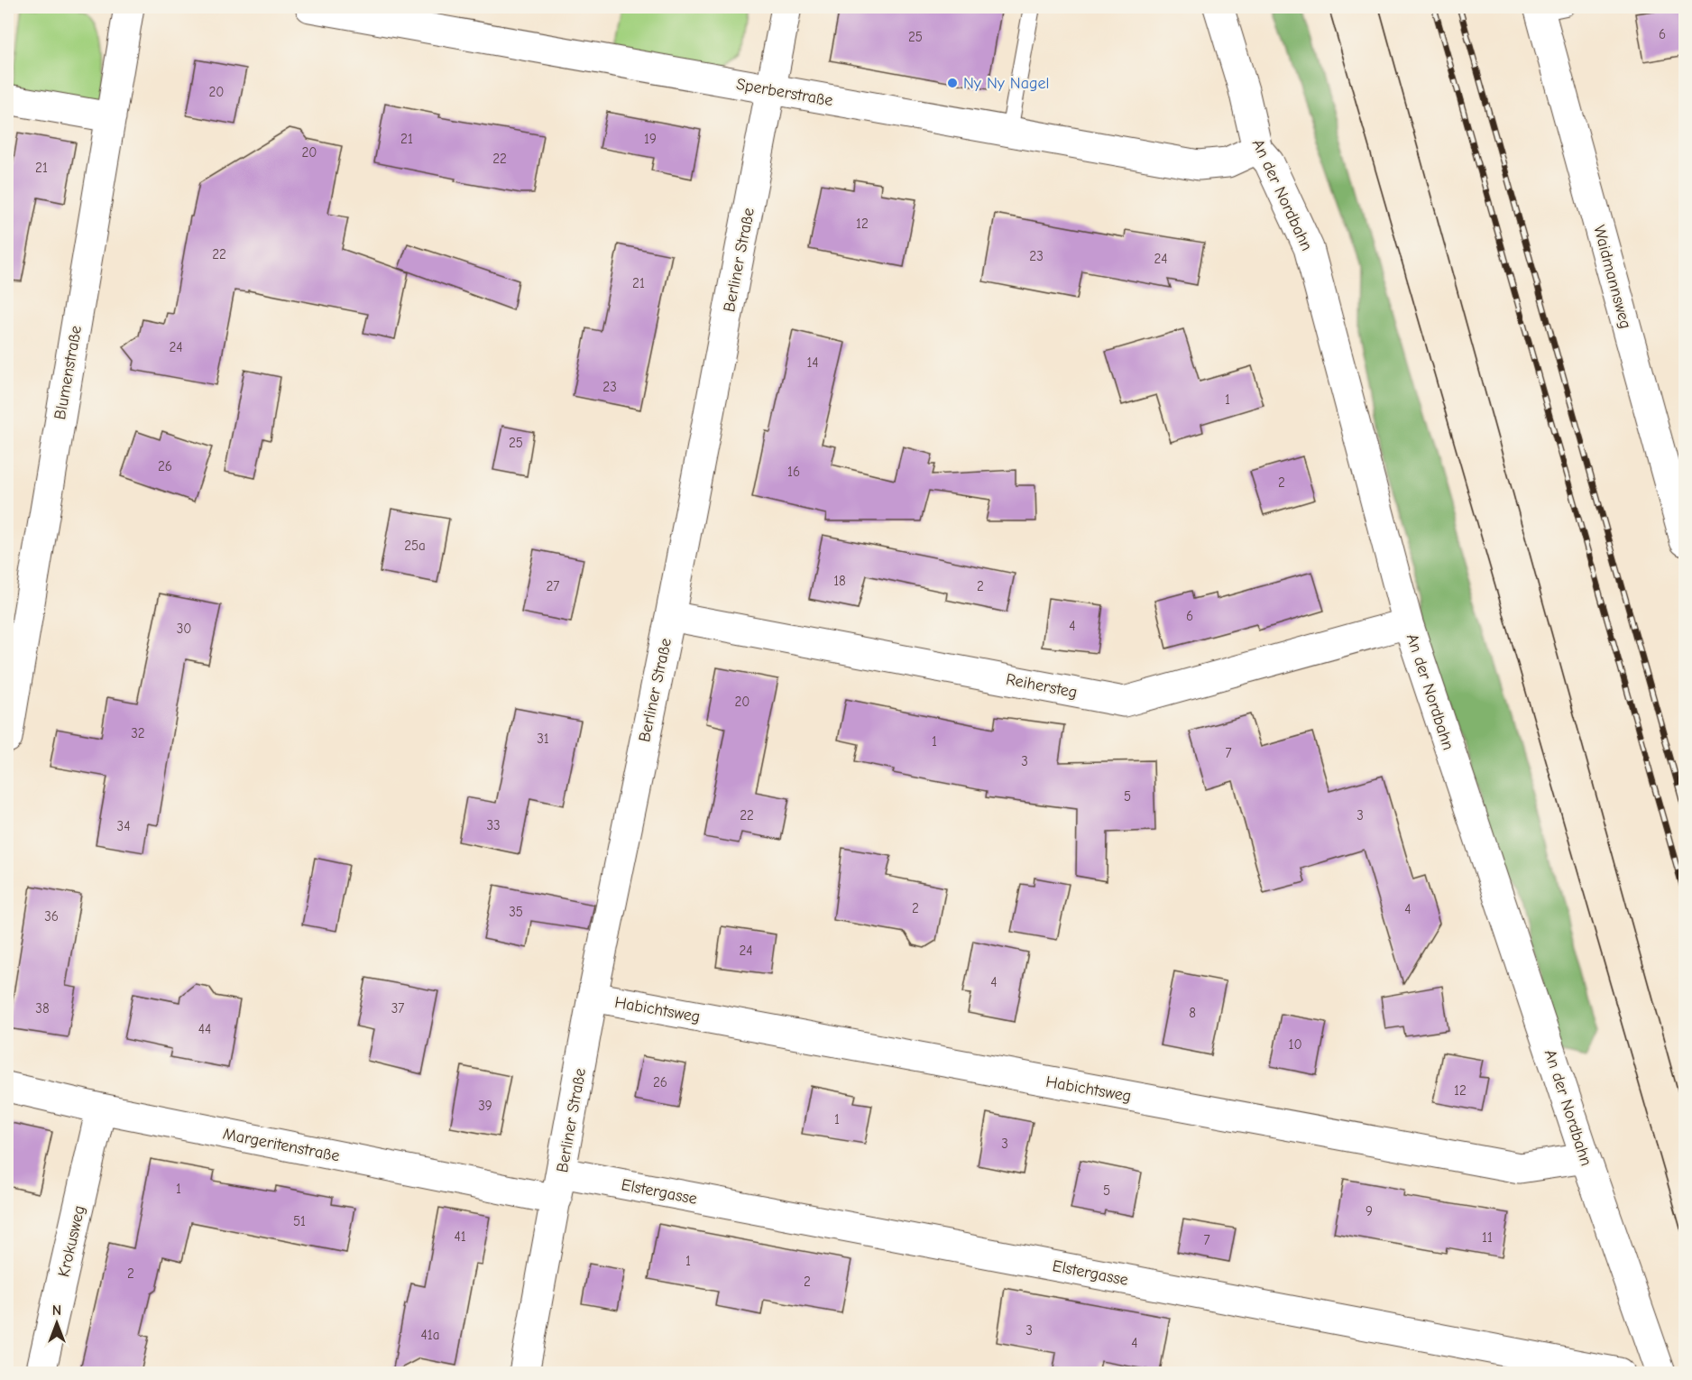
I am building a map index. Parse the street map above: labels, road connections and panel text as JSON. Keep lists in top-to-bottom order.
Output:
{
  "streets": {
    "street": [
      "Sperberstraße",
      "An der Nordbahn",
      "Berliner Straße",
      "Waidmannsweg",
      "Blumenstraße",
      "Reihersteg",
      "Habichtsweg",
      "Margeritenstraße",
      "Elstergasse",
      "Krokusweg"
    ]
  },
  "crossings": [
    ["Sperberstraße", "An der Nordbahn"],
    ["Sperberstraße", "Berliner Straße"],
    ["An der Nordbahn", "Reihersteg"],
    ["An der Nordbahn", "Habichtsweg"],
    ["Berliner Straße", "Reihersteg"],
    ["Berliner Straße", "Habichtsweg"],
    ["Berliner Straße", "Margeritenstraße"],
    ["Berliner Straße", "Elstergasse"],
    ["Margeritenstraße", "Elstergasse"],
    ["Margeritenstraße", "Krokusweg"]
  ],
  "places": ["Ny Ny Nagel"],
  "house_numbers": [
    "6",
    "25",
    "20",
    "21",
    "19",
    "20",
    "22",
    "21",
    "12",
    "22",
    "23",
    "24",
    "21",
    "24",
    "14",
    "23",
    "1",
    "25",
    "26",
    "16",
    "2",
    "25a",
    "18",
    "27",
    "2",
    "6",
    "4",
    "30",
    "20",
    "32",
    "31",
    "1",
    "7",
    "3",
    "5",
    "22",
    "3",
    "33",
    "34",
    "2",
    "4",
    "35",
    "36",
    "24",
    "4",
    "38",
    "37",
    "8",
    "44",
    "10",
    "26",
    "12",
    "39",
    "1",
    "3",
    "1",
    "5",
    "9",
    "51",
    "41",
    "11",
    "7",
    "1",
    "2",
    "2",
    "3",
    "41a",
    "4"
  ],
  "north": "top"
}
